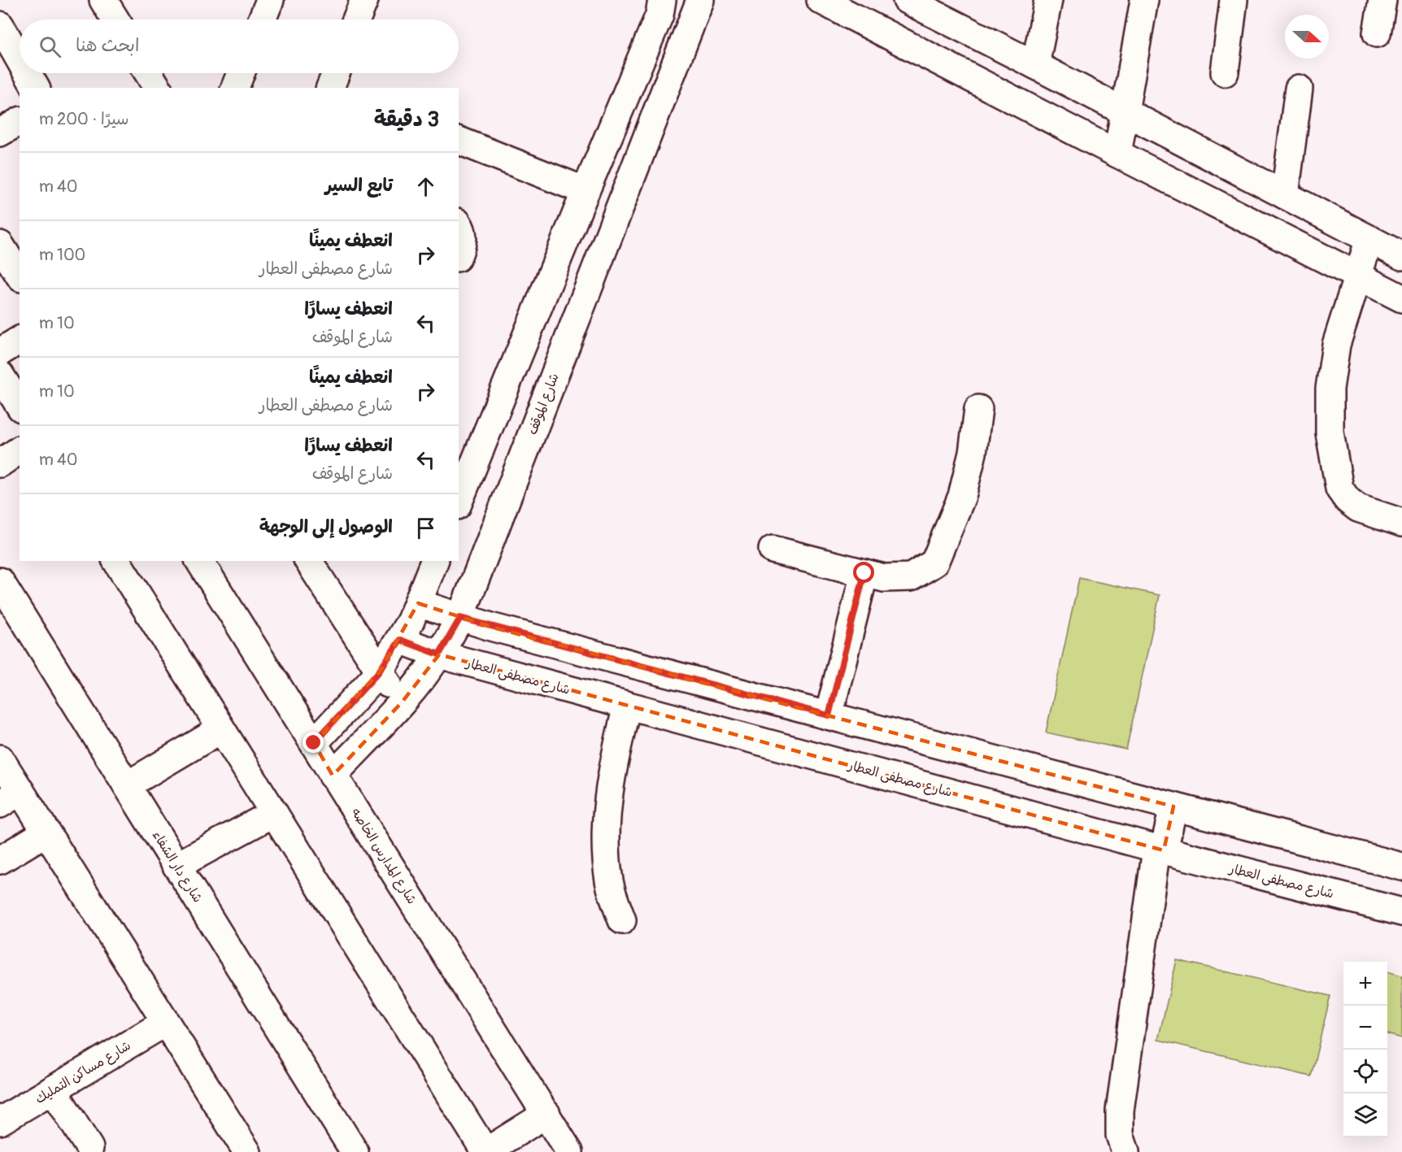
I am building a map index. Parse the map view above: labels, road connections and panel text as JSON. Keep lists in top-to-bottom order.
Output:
{
  "streets": {
    "street": [
      "شارع الموقف",
      "شارع مصطفى العطار",
      "شارع المدارس الخاصه",
      "شارع دار الشفاء",
      "شارع مساكن التمليك"
    ]
  },
  "crossings": [
    ["شارع الموقف", "شارع مصطفى العطار"],
    ["شارع الموقف", "شارع المدارس الخاصه"]
  ],
  "north": "right",
  "page": {
    "search": "ابحث هنا",
    "heading": ["3 دقيقة", "سيرًا · 200 m"],
    "list": [
      ["تابع السير", "40 m"],
      ["انعطف يمينًا", "شارع مصطفى العطار", "100 m"],
      ["انعطف يسارًا", "شارع الموقف", "10 m"],
      ["انعطف يمينًا", "شارع مصطفى العطار", "10 m"],
      ["انعطف يسارًا", "شارع الموقف", "40 m"],
      "الوصول إلى الوجهة"
    ],
    "map_buttons": ["+", "−"]
  }
}
